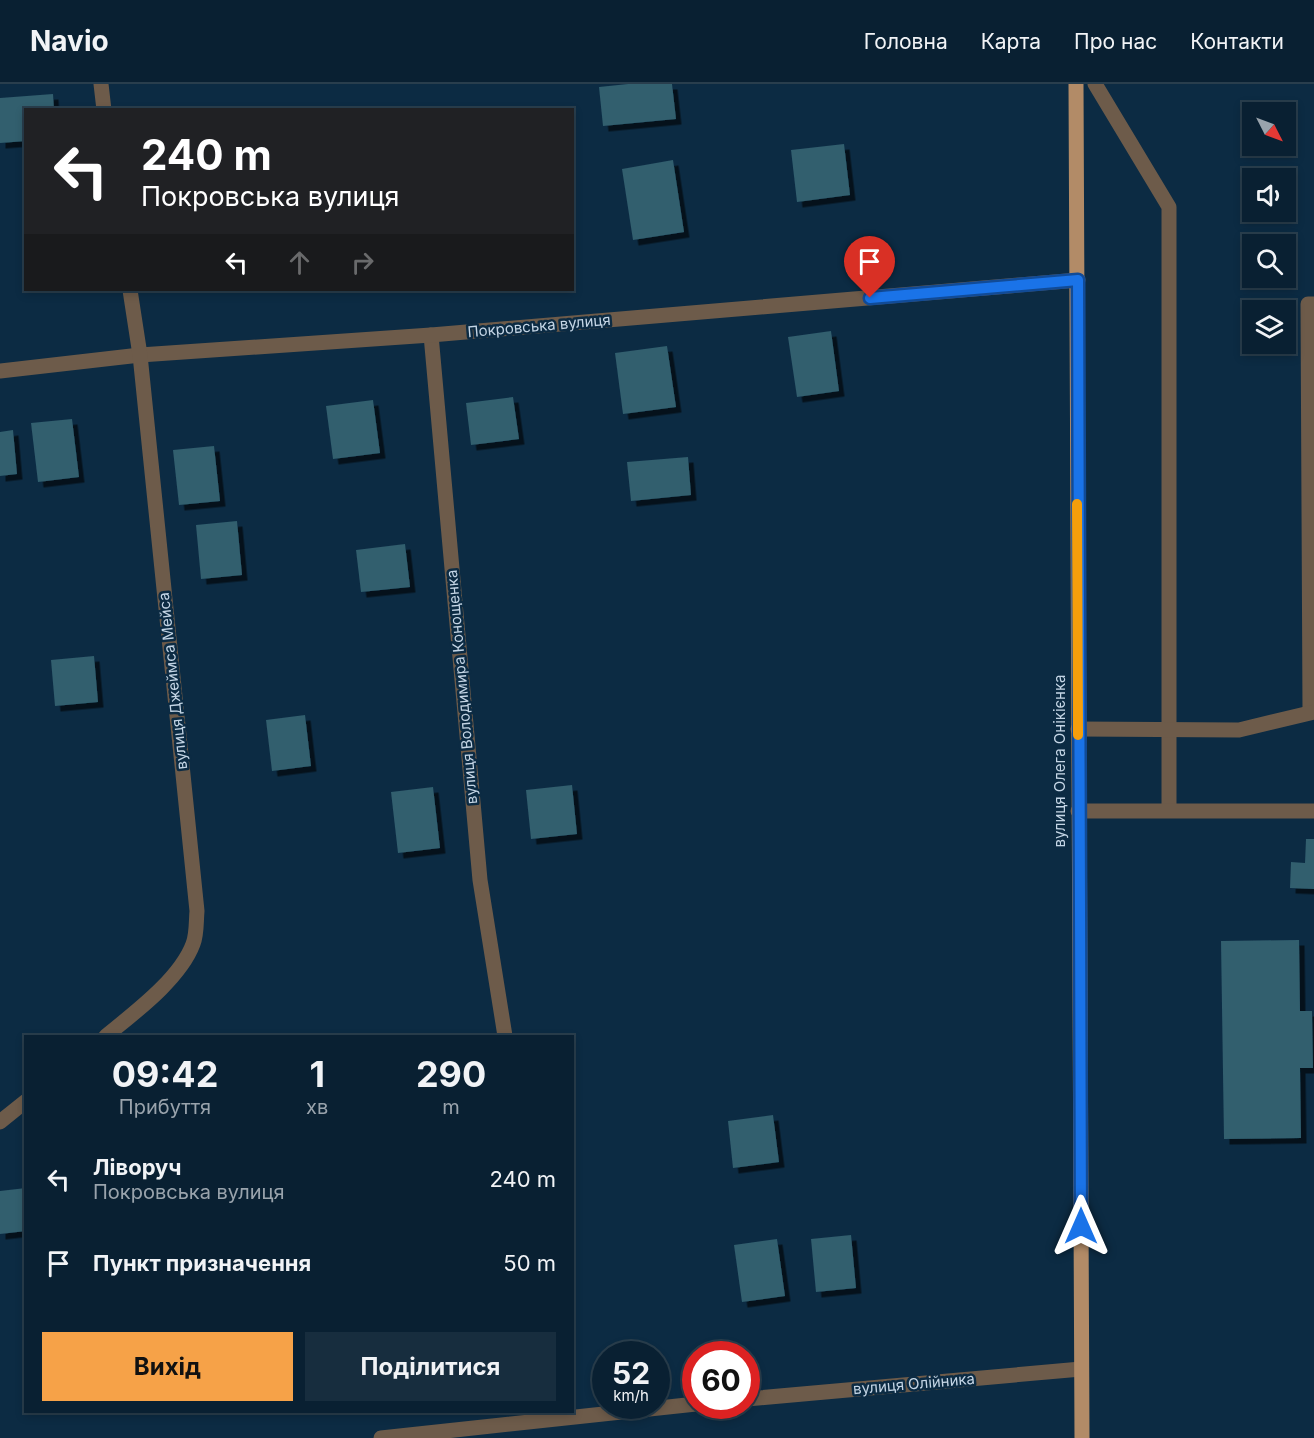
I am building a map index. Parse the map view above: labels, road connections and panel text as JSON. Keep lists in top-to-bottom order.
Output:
{
  "streets": {
    "main road": ["вулиця Олега Онікієнка"],
    "street": [
      "Покровська вулиця",
      "вулиця Джеймса Мейса",
      "вулиця Володимира Конощенка",
      "вулиця Олійника"
    ]
  },
  "crossings": [
    ["Покровська вулиця", "вулиця Джеймса Мейса"],
    ["Покровська вулиця", "вулиця Володимира Конощенка"],
    ["Покровська вулиця", "вулиця Олега Онікієнка"],
    ["вулиця Олега Онікієнка", "вулиця Олійника"]
  ],
  "north": "bottom right",
  "page": {
    "header": "Navio",
    "nav": [
      "Головна",
      "Карта",
      "Про нас",
      "Контакти"
    ],
    "turn": ["240 m", "Покровська вулиця"],
    "eta": [
      "09:42",
      "Прибуття",
      "1",
      "хв",
      "290",
      "m"
    ],
    "list": [
      {
        "name": "Ліворуч",
        "note": "Покровська вулиця",
        "value": "240 m"
      },
      {
        "name": "Пункт призначення",
        "value": "50 m"
      }
    ],
    "buttons": ["Вихід", "Поділитися"],
    "speed": "52 km/h",
    "limit": "60"
  }
}
